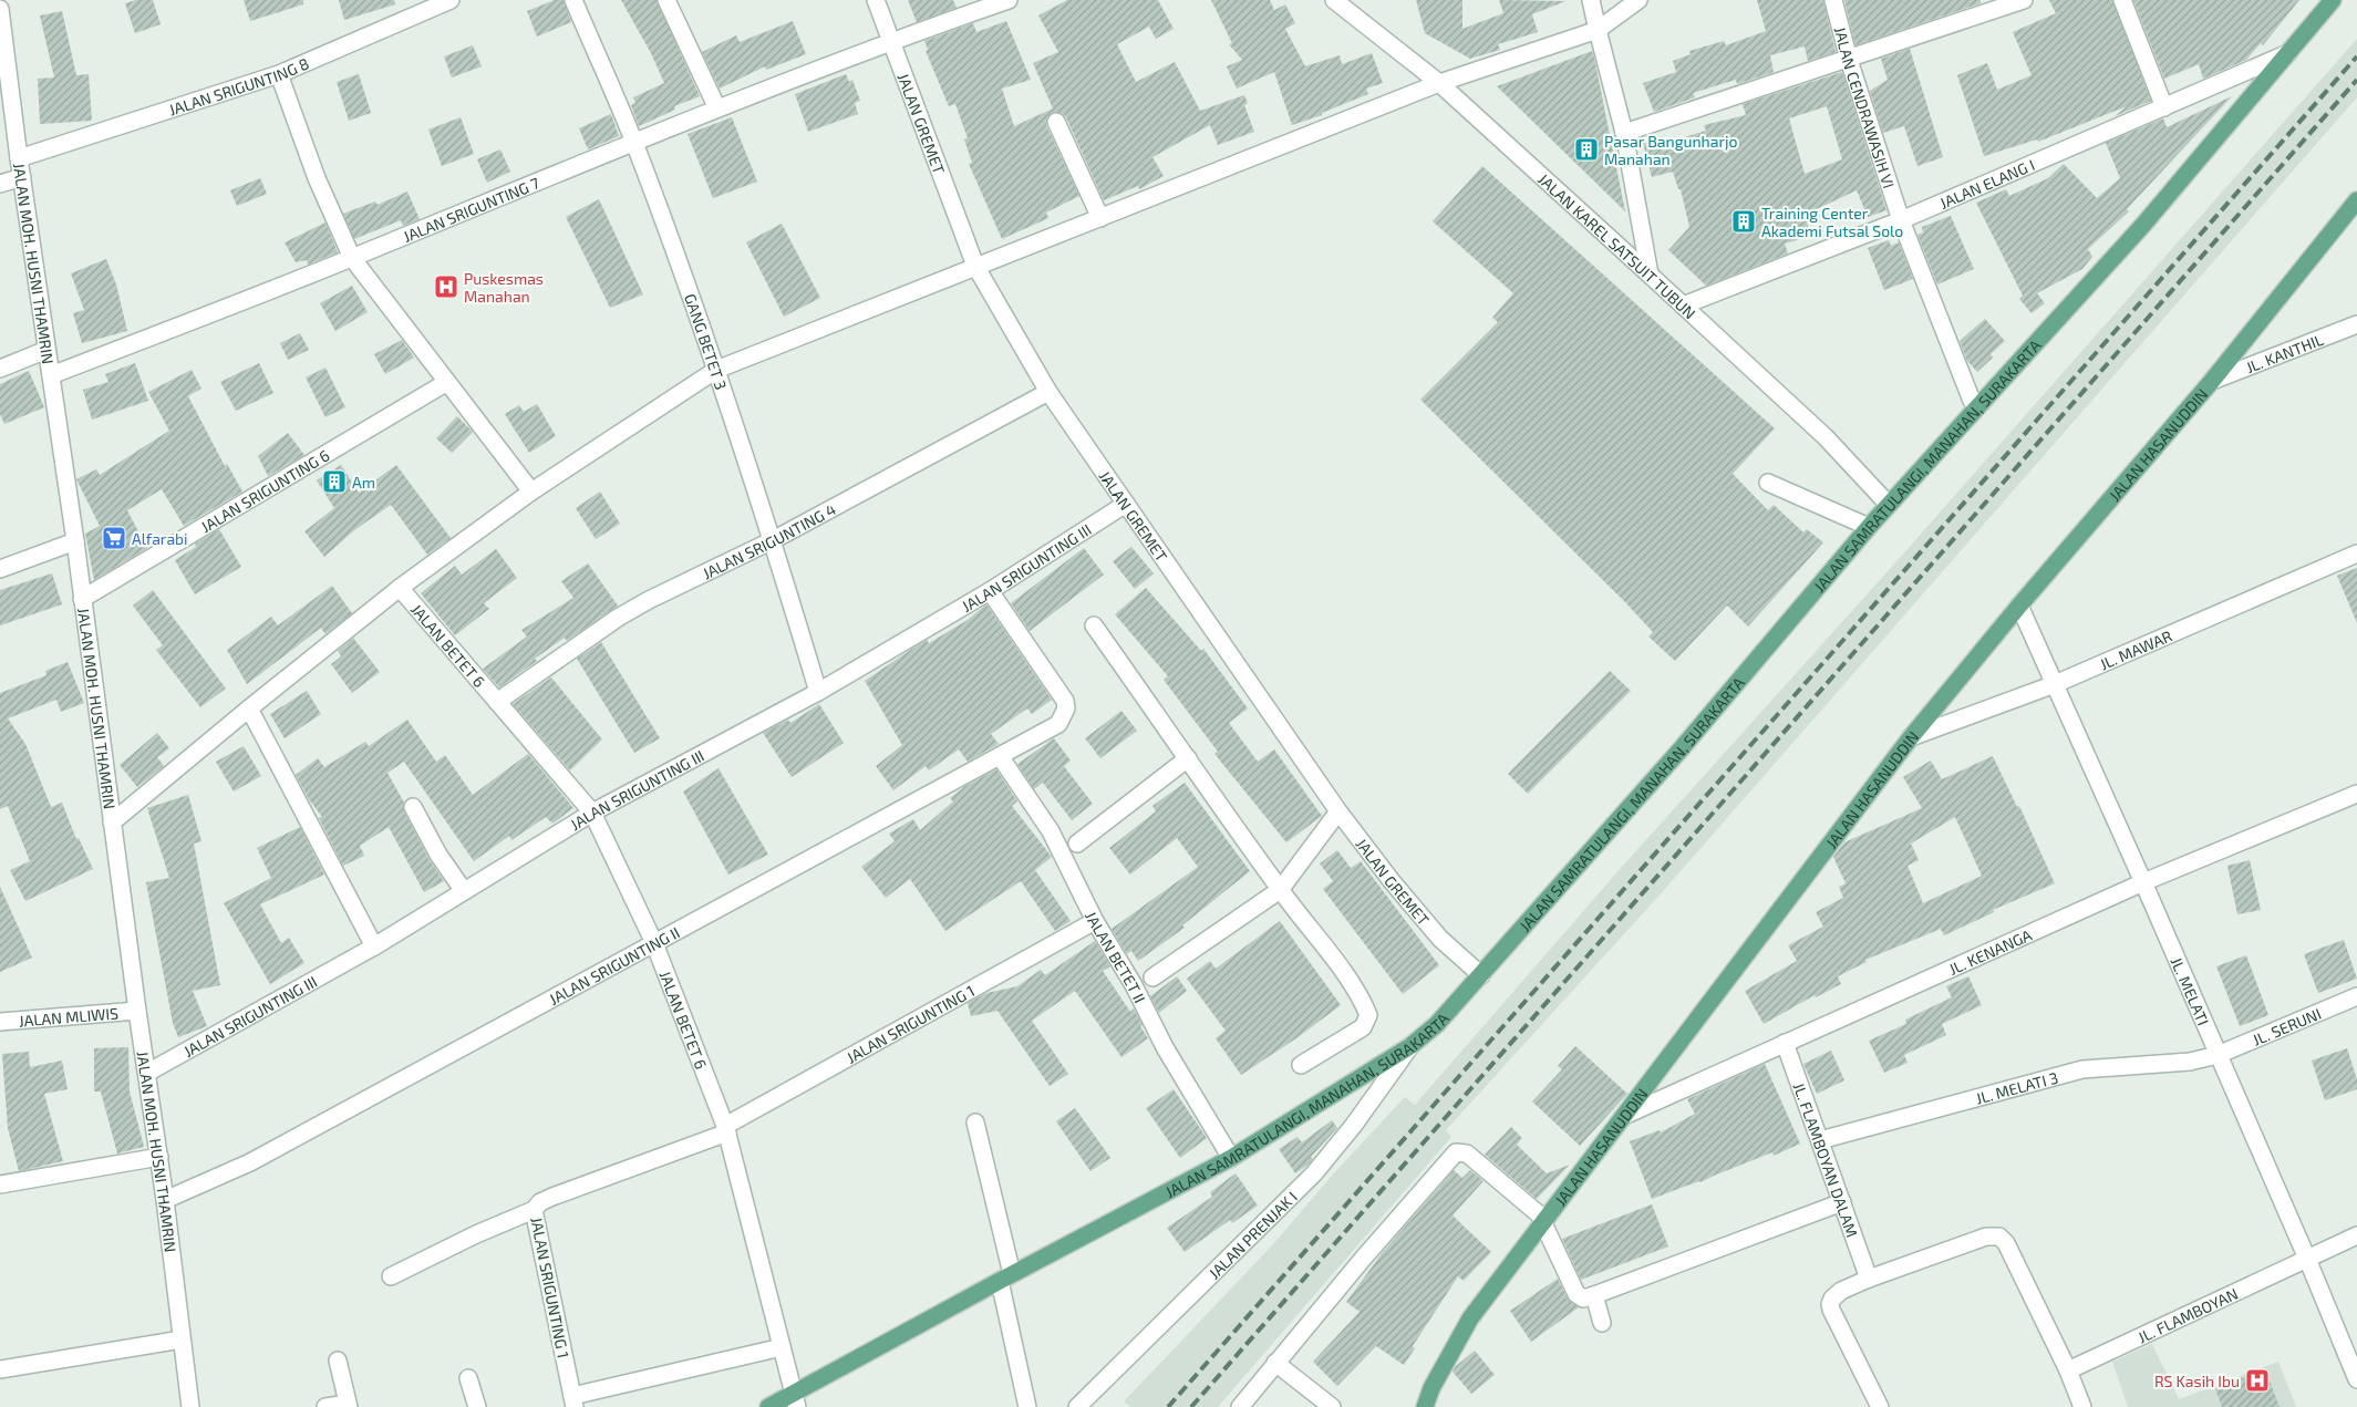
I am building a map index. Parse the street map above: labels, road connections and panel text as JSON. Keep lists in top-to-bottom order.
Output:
{
  "streets": {
    "main road": ["JALAN HASANUDDIN", "JALAN SAMRATULANGI, MANAHAN, SURAKARTA"],
    "street": [
      "JALAN SRIGUNTING 8",
      "JALAN CENDRAWASIH VI",
      "JALAN GREMET",
      "JALAN ELANG I",
      "JALAN SRIGUNTING 7",
      "JALAN KAREL SATSUIT TUBUN",
      "JALAN MOH. HUSNI THAMRIN",
      "GANG BETET 3",
      "JL. KANTHIL",
      "JALAN SRIGUNTING 6",
      "JALAN SRIGUNTING 4",
      "JALAN SRIGUNTING III",
      "JALAN BETET 6",
      "JL. MAWAR",
      "JL. KENANGA",
      "JALAN BETET II",
      "JALAN SRIGUNTING II",
      "JL. MELATI",
      "JALAN MLIWIS",
      "JALAN SRIGUNTING 1",
      "JL. SERUNI",
      "JL. MELATI 3",
      "JL. FLAMBOYAN DALAM",
      "JALAN PRENJAK I",
      "JL. FLAMBOYAN"
    ]
  },
  "crossings": [
    ["JALAN SRIGUNTING 8", "JALAN MOH. HUSNI THAMRIN"],
    ["JALAN CENDRAWASIH VI", "JALAN ELANG I"],
    ["JALAN GREMET", "JALAN SRIGUNTING 7"],
    ["JALAN GREMET", "JALAN SAMRATULANGI, MANAHAN, SURAKARTA"],
    ["JALAN GREMET", "JALAN SRIGUNTING 4"],
    ["JALAN GREMET", "JALAN SRIGUNTING III"],
    ["JALAN ELANG I", "JALAN KAREL SATSUIT TUBUN"],
    ["JALAN ELANG I", "JALAN SAMRATULANGI, MANAHAN, SURAKARTA"],
    ["JALAN SRIGUNTING 7", "JALAN MOH. HUSNI THAMRIN"],
    ["JALAN SRIGUNTING 7", "GANG BETET 3"],
    ["JALAN KAREL SATSUIT TUBUN", "JALAN SAMRATULANGI, MANAHAN, SURAKARTA"],
    ["JALAN MOH. HUSNI THAMRIN", "JALAN SRIGUNTING 6"],
    ["JALAN MOH. HUSNI THAMRIN", "JALAN SRIGUNTING III"],
    ["JALAN MOH. HUSNI THAMRIN", "JALAN SRIGUNTING II"],
    ["JALAN MOH. HUSNI THAMRIN", "JALAN MLIWIS"],
    ["GANG BETET 3", "JALAN SRIGUNTING 4"],
    ["GANG BETET 3", "JALAN SRIGUNTING III"],
    ["JL. KANTHIL", "JALAN HASANUDDIN"],
    ["JALAN HASANUDDIN", "JL. MAWAR"],
    ["JALAN HASANUDDIN", "JL. KENANGA"],
    ["JALAN HASANUDDIN", "JL. MELATI"],
    ["JALAN SAMRATULANGI, MANAHAN, SURAKARTA", "JALAN BETET 6"],
    ["JALAN SAMRATULANGI, MANAHAN, SURAKARTA", "JALAN BETET II"],
    ["JALAN SAMRATULANGI, MANAHAN, SURAKARTA", "JALAN PRENJAK I"],
    ["JALAN SRIGUNTING 4", "JALAN BETET 6"],
    ["JALAN SRIGUNTING III", "JALAN BETET 6"],
    ["JALAN SRIGUNTING III", "JALAN SRIGUNTING II"],
    ["JALAN BETET 6", "JALAN SRIGUNTING II"],
    ["JALAN BETET 6", "JALAN SRIGUNTING 1"],
    ["JL. MAWAR", "JL. MELATI"],
    ["JL. KENANGA", "JL. MELATI"],
    ["JL. KENANGA", "JL. FLAMBOYAN DALAM"],
    ["JALAN BETET II", "JALAN SRIGUNTING II"],
    ["JALAN BETET II", "JALAN SRIGUNTING 1"],
    ["JL. MELATI", "JL. SERUNI"],
    ["JL. MELATI", "JL. MELATI 3"],
    ["JL. MELATI", "JL. FLAMBOYAN"],
    ["JL. SERUNI", "JL. MELATI 3"],
    ["JL. MELATI 3", "JL. FLAMBOYAN DALAM"]
  ],
  "places": {
    "building": ["Pasar Bangunharjo Manahan", "Training Center Akademi Futsal Solo", "Am"],
    "hospital": ["Puskesmas Manahan", "RS Kasih Ibu"],
    "supermarket": ["Alfarabi"]
  }
}
